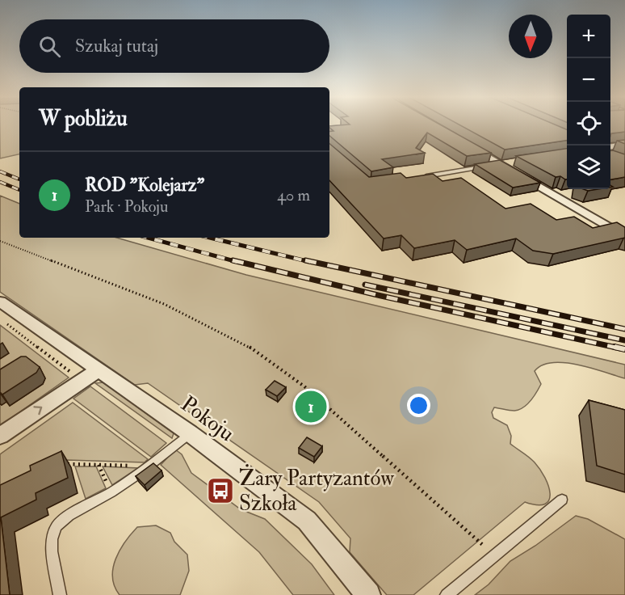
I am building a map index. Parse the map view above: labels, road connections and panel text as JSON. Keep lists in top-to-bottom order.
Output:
{
  "streets": {
    "street": ["Pokoju"]
  },
  "places": {
    "bus stop": ["Żary Partyzantów Szkoła"]
  },
  "north": "bottom",
  "page": {
    "map_buttons": ["+", "−"],
    "search": "Szukaj tutaj",
    "heading": "W pobliżu",
    "list": [
      {
        "mark": "1",
        "name": "ROD \"Kolejarz\"",
        "note": "Park · Pokoju",
        "value": "40 m"
      }
    ],
    "pins": "1"
  }
}
